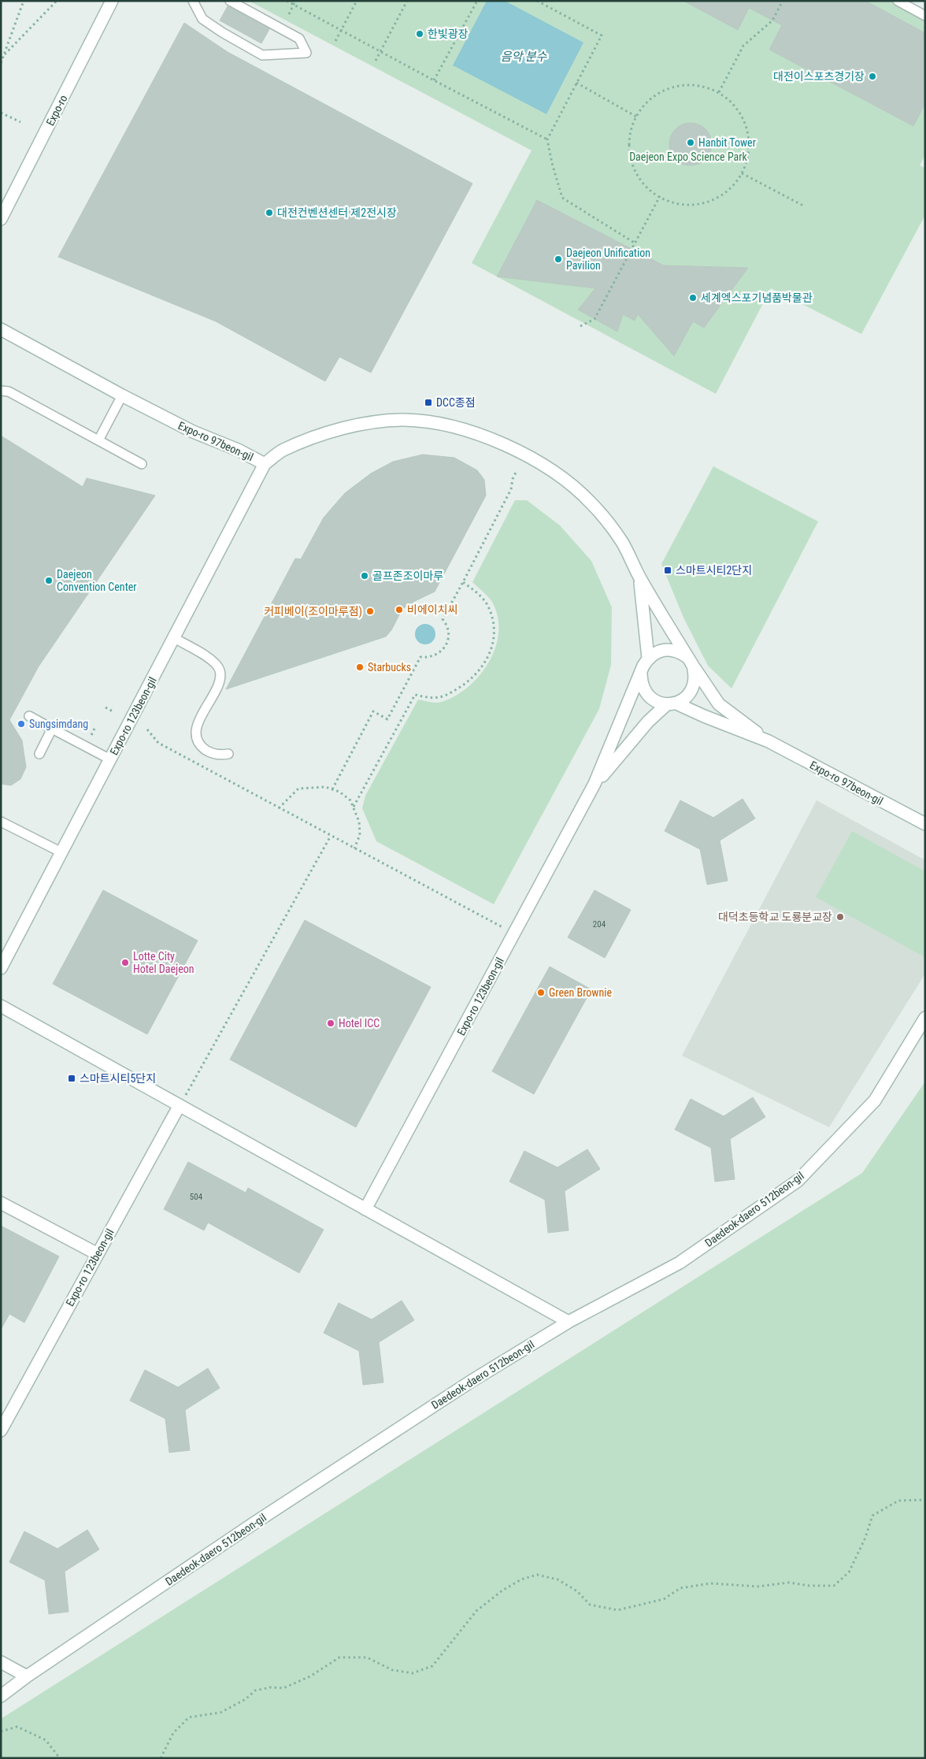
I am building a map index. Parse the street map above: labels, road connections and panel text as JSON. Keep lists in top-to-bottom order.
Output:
{
  "streets": {
    "street": [
      "Expo-ro",
      "Expo-ro 97beon-gil",
      "Expo-ro 123beon-gil",
      "Daedeok-daero 512beon-gil"
    ]
  },
  "crossings": [
    ["Expo-ro 97beon-gil", "Expo-ro 123beon-gil"]
  ],
  "water": ["음악 분수"],
  "parks": ["Daejeon Expo Science Park"],
  "places": {
    "other": [
      "한빛광장",
      "대전이스포츠경기장",
      "Hanbit Tower",
      "대전컨벤션센터 제2전시장",
      "Daejeon Unification Pavilion",
      "세계엑스포기념품박물관",
      "골프존조이마루",
      "Daejeon Convention Center",
      "비에이치씨",
      "커피베이(조이마루점)",
      "Starbucks",
      "Sungsimdang",
      "대덕초등학교 도룡분교장",
      "Lotte City Hotel Daejeon",
      "Green Brownie",
      "Hotel ICC"
    ],
    "transit": ["DCC종점", "스마트시티2단지", "스마트시티5단지"]
  },
  "house_numbers": ["204", "504"]
}
